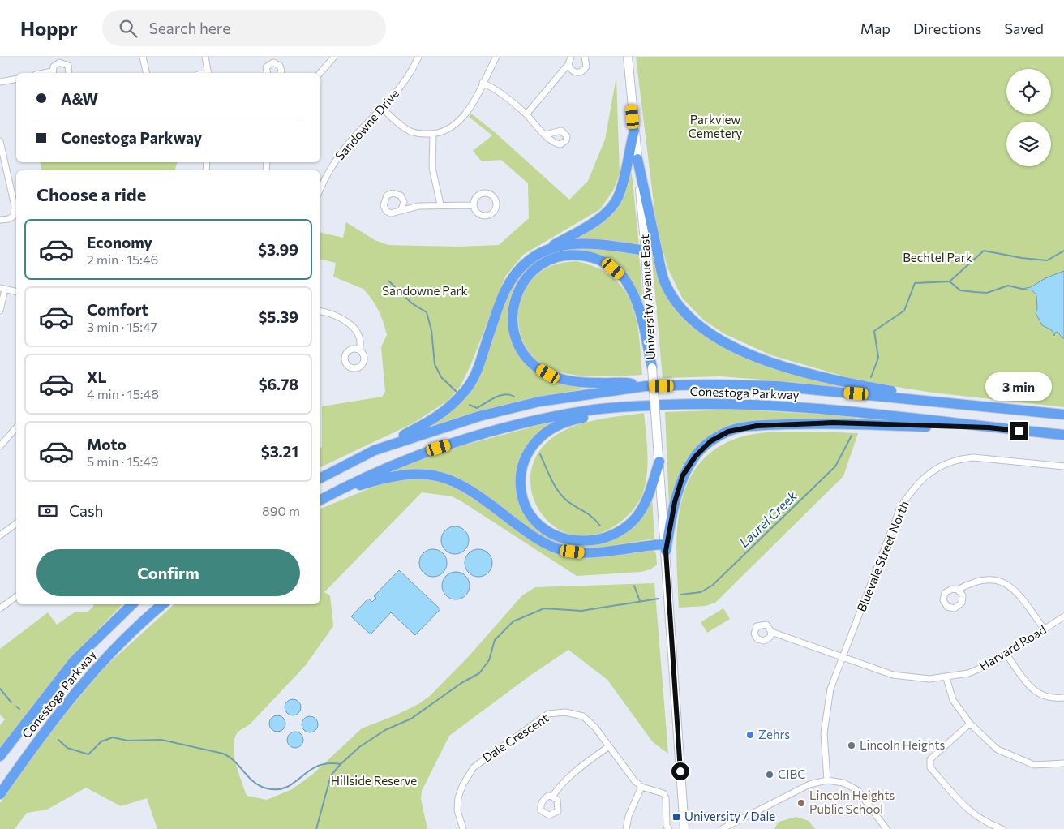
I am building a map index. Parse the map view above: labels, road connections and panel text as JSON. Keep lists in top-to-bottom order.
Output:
{
  "streets": {
    "highway": ["Conestoga Parkway"],
    "main road": ["University Avenue East"],
    "street": [
      "Sandowne Drive",
      "Bluevale Street North",
      "Harvard Road",
      "Dale Crescent"
    ]
  },
  "crossings": [
    ["Bluevale Street North", "Harvard Road"]
  ],
  "water": ["Laurel Creek"],
  "parks": [
    "Parkview Cemetery",
    "Bechtel Park",
    "Sandowne Park",
    "Hillside Reserve"
  ],
  "places": {
    "other": [
      "Zehrs",
      "Lincoln Heights",
      "CIBC",
      "Lincoln Heights Public School"
    ],
    "transit": ["University / Dale"]
  },
  "page": {
    "header": "Hoppr",
    "search": "Search here",
    "nav": ["Map", "Directions", "Saved"],
    "banner": ["A&W", "Conestoga Parkway"],
    "heading": "Choose a ride",
    "list": [
      {
        "name": "Economy",
        "note": "2 min · 15:46",
        "value": "$3.99"
      },
      {
        "name": "Comfort",
        "note": "3 min · 15:47",
        "value": "$5.39"
      },
      {
        "name": "XL",
        "note": "4 min · 15:48",
        "value": "$6.78"
      },
      {
        "name": "Moto",
        "note": "5 min · 15:49",
        "value": "$3.21"
      }
    ],
    "bubble": "3 min",
    "pay": ["Cash", "890 m"],
    "buttons": "Confirm"
  }
}
